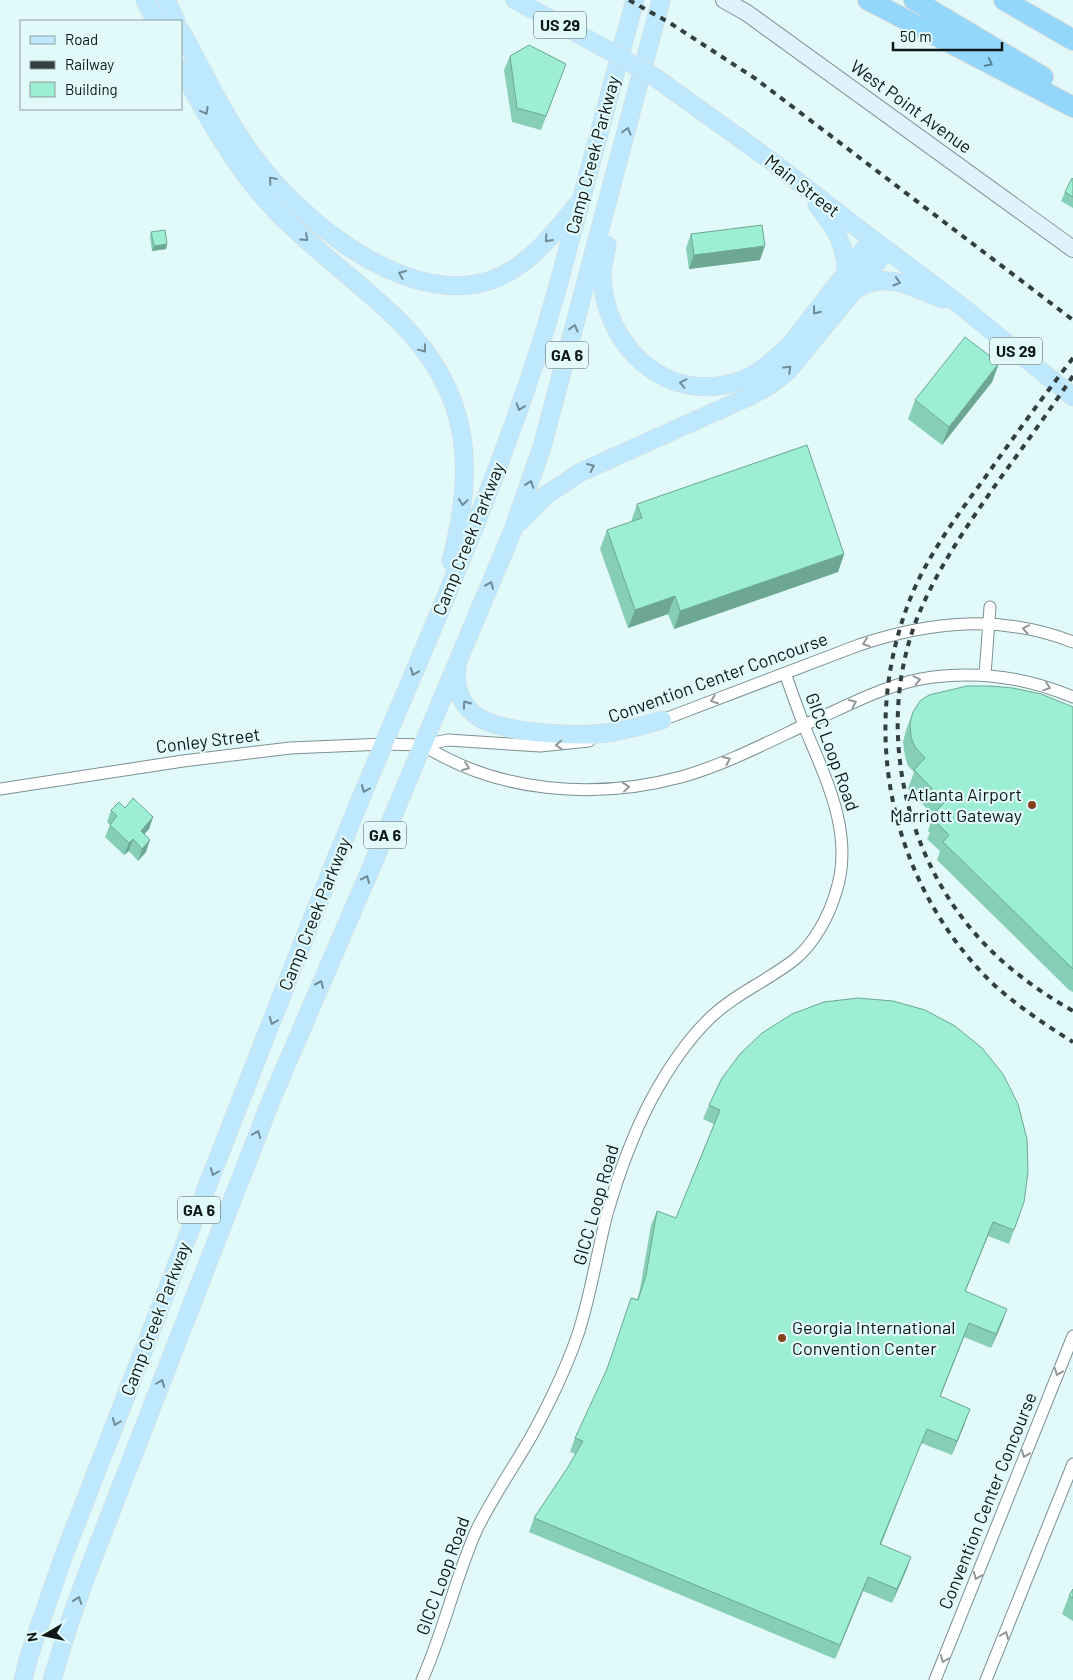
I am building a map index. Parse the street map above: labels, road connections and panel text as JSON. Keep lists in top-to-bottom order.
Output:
{
  "streets": {
    "main road": [
      "US 29",
      "Camp Creek Parkway",
      "Main Street",
      "GA 6"
    ],
    "street": [
      "West Point Avenue",
      "Convention Center Concourse",
      "Conley Street",
      "GICC Loop Road"
    ]
  },
  "crossings": [
    ["Camp Creek Parkway", "Convention Center Concourse"],
    ["Camp Creek Parkway", "Conley Street"],
    ["Convention Center Concourse", "Conley Street"],
    ["Convention Center Concourse", "GICC Loop Road"]
  ],
  "one_way": ["Convention Center Concourse"],
  "places": ["Atlanta Airport Marriott Gateway", "Georgia International Convention Center"],
  "legend": ["Road", "Railway", "Building"],
  "scale_bar": "50 m",
  "north": "left"
}
